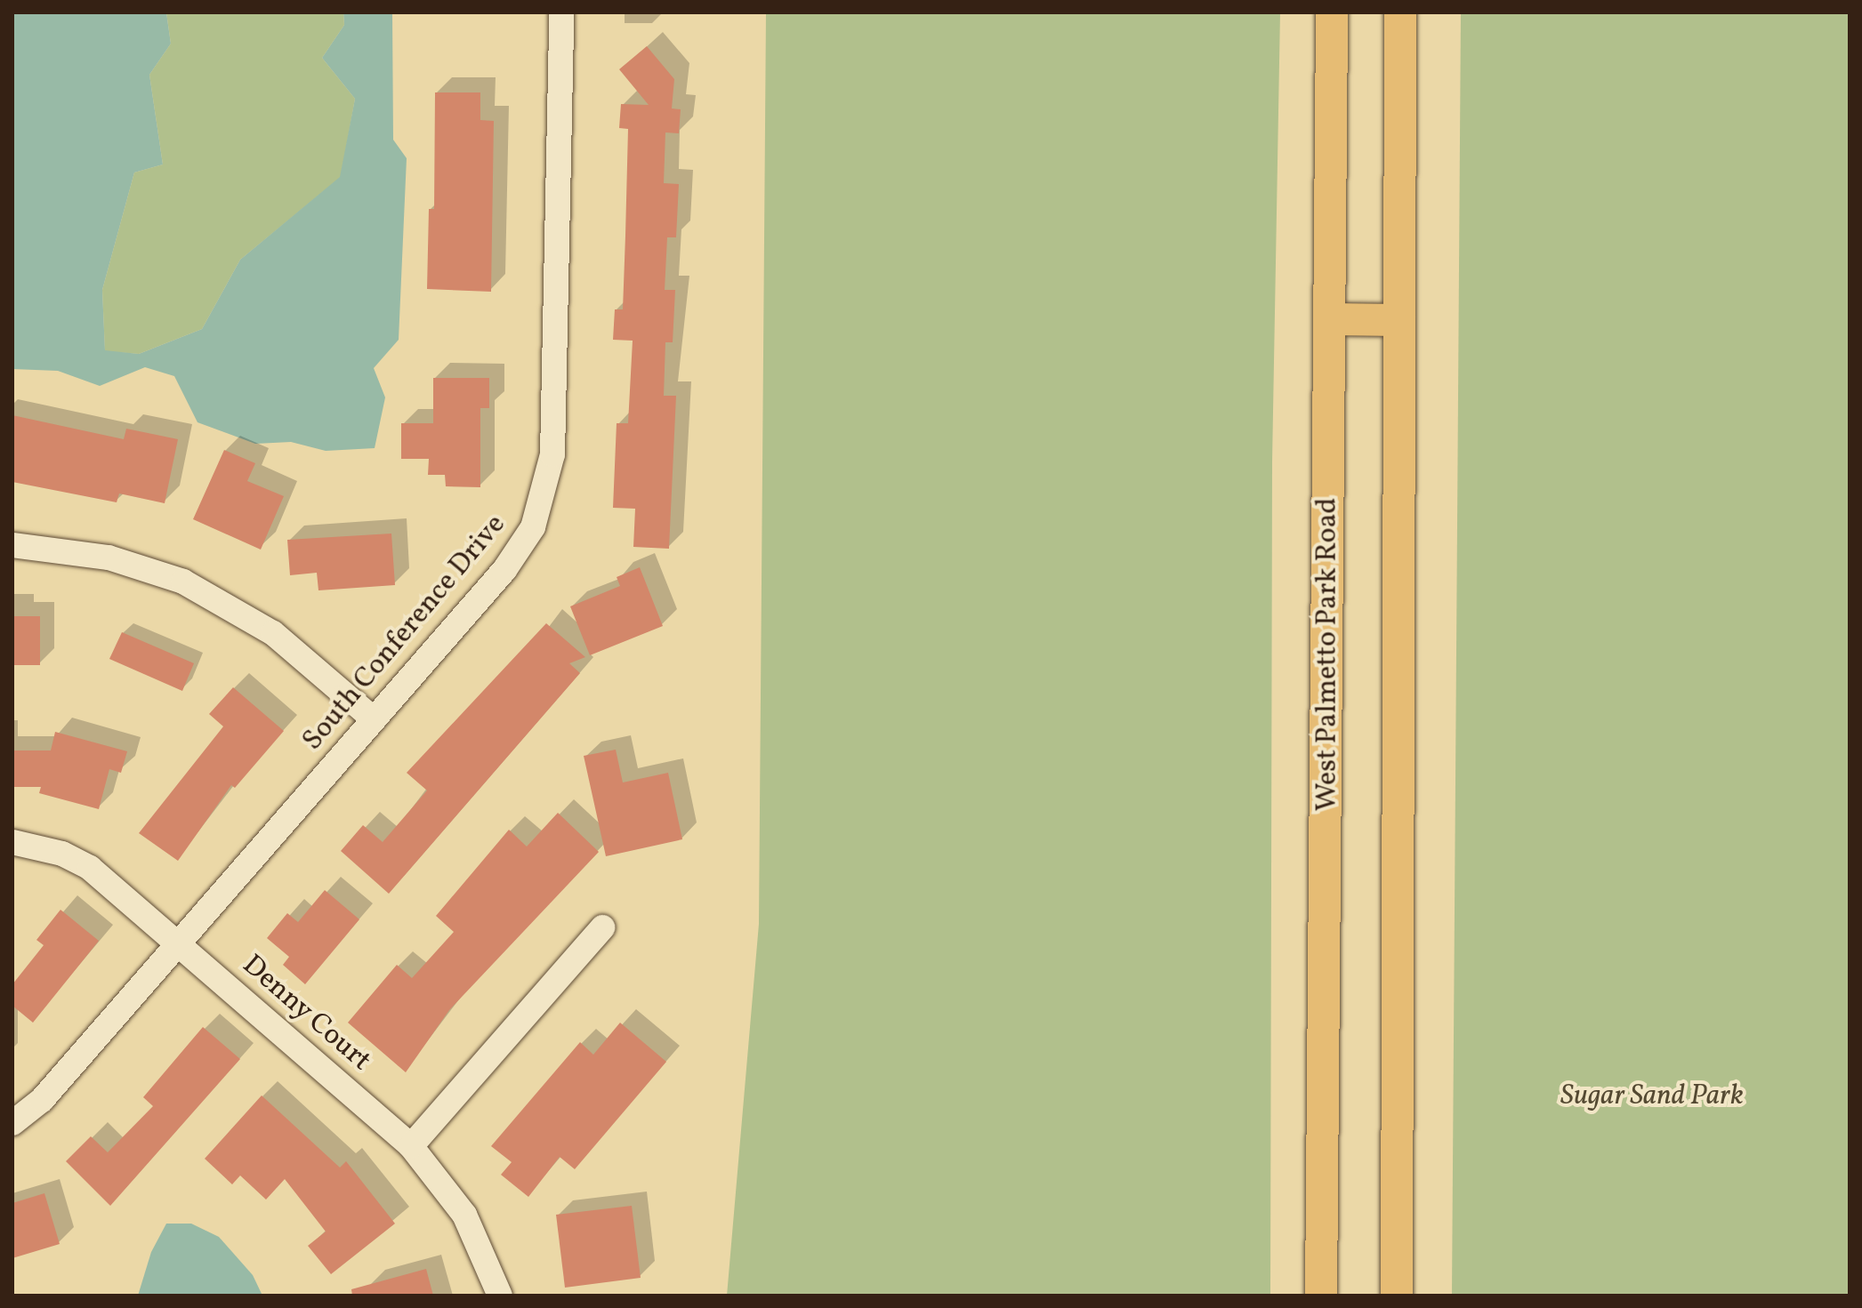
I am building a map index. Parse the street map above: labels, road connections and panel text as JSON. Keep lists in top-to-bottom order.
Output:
{
  "streets": {
    "main road": ["West Palmetto Park Road"],
    "street": ["South Conference Drive", "Denny Court"]
  },
  "crossings": [
    ["South Conference Drive", "Denny Court"]
  ],
  "parks": ["Sugar Sand Park"]
}
